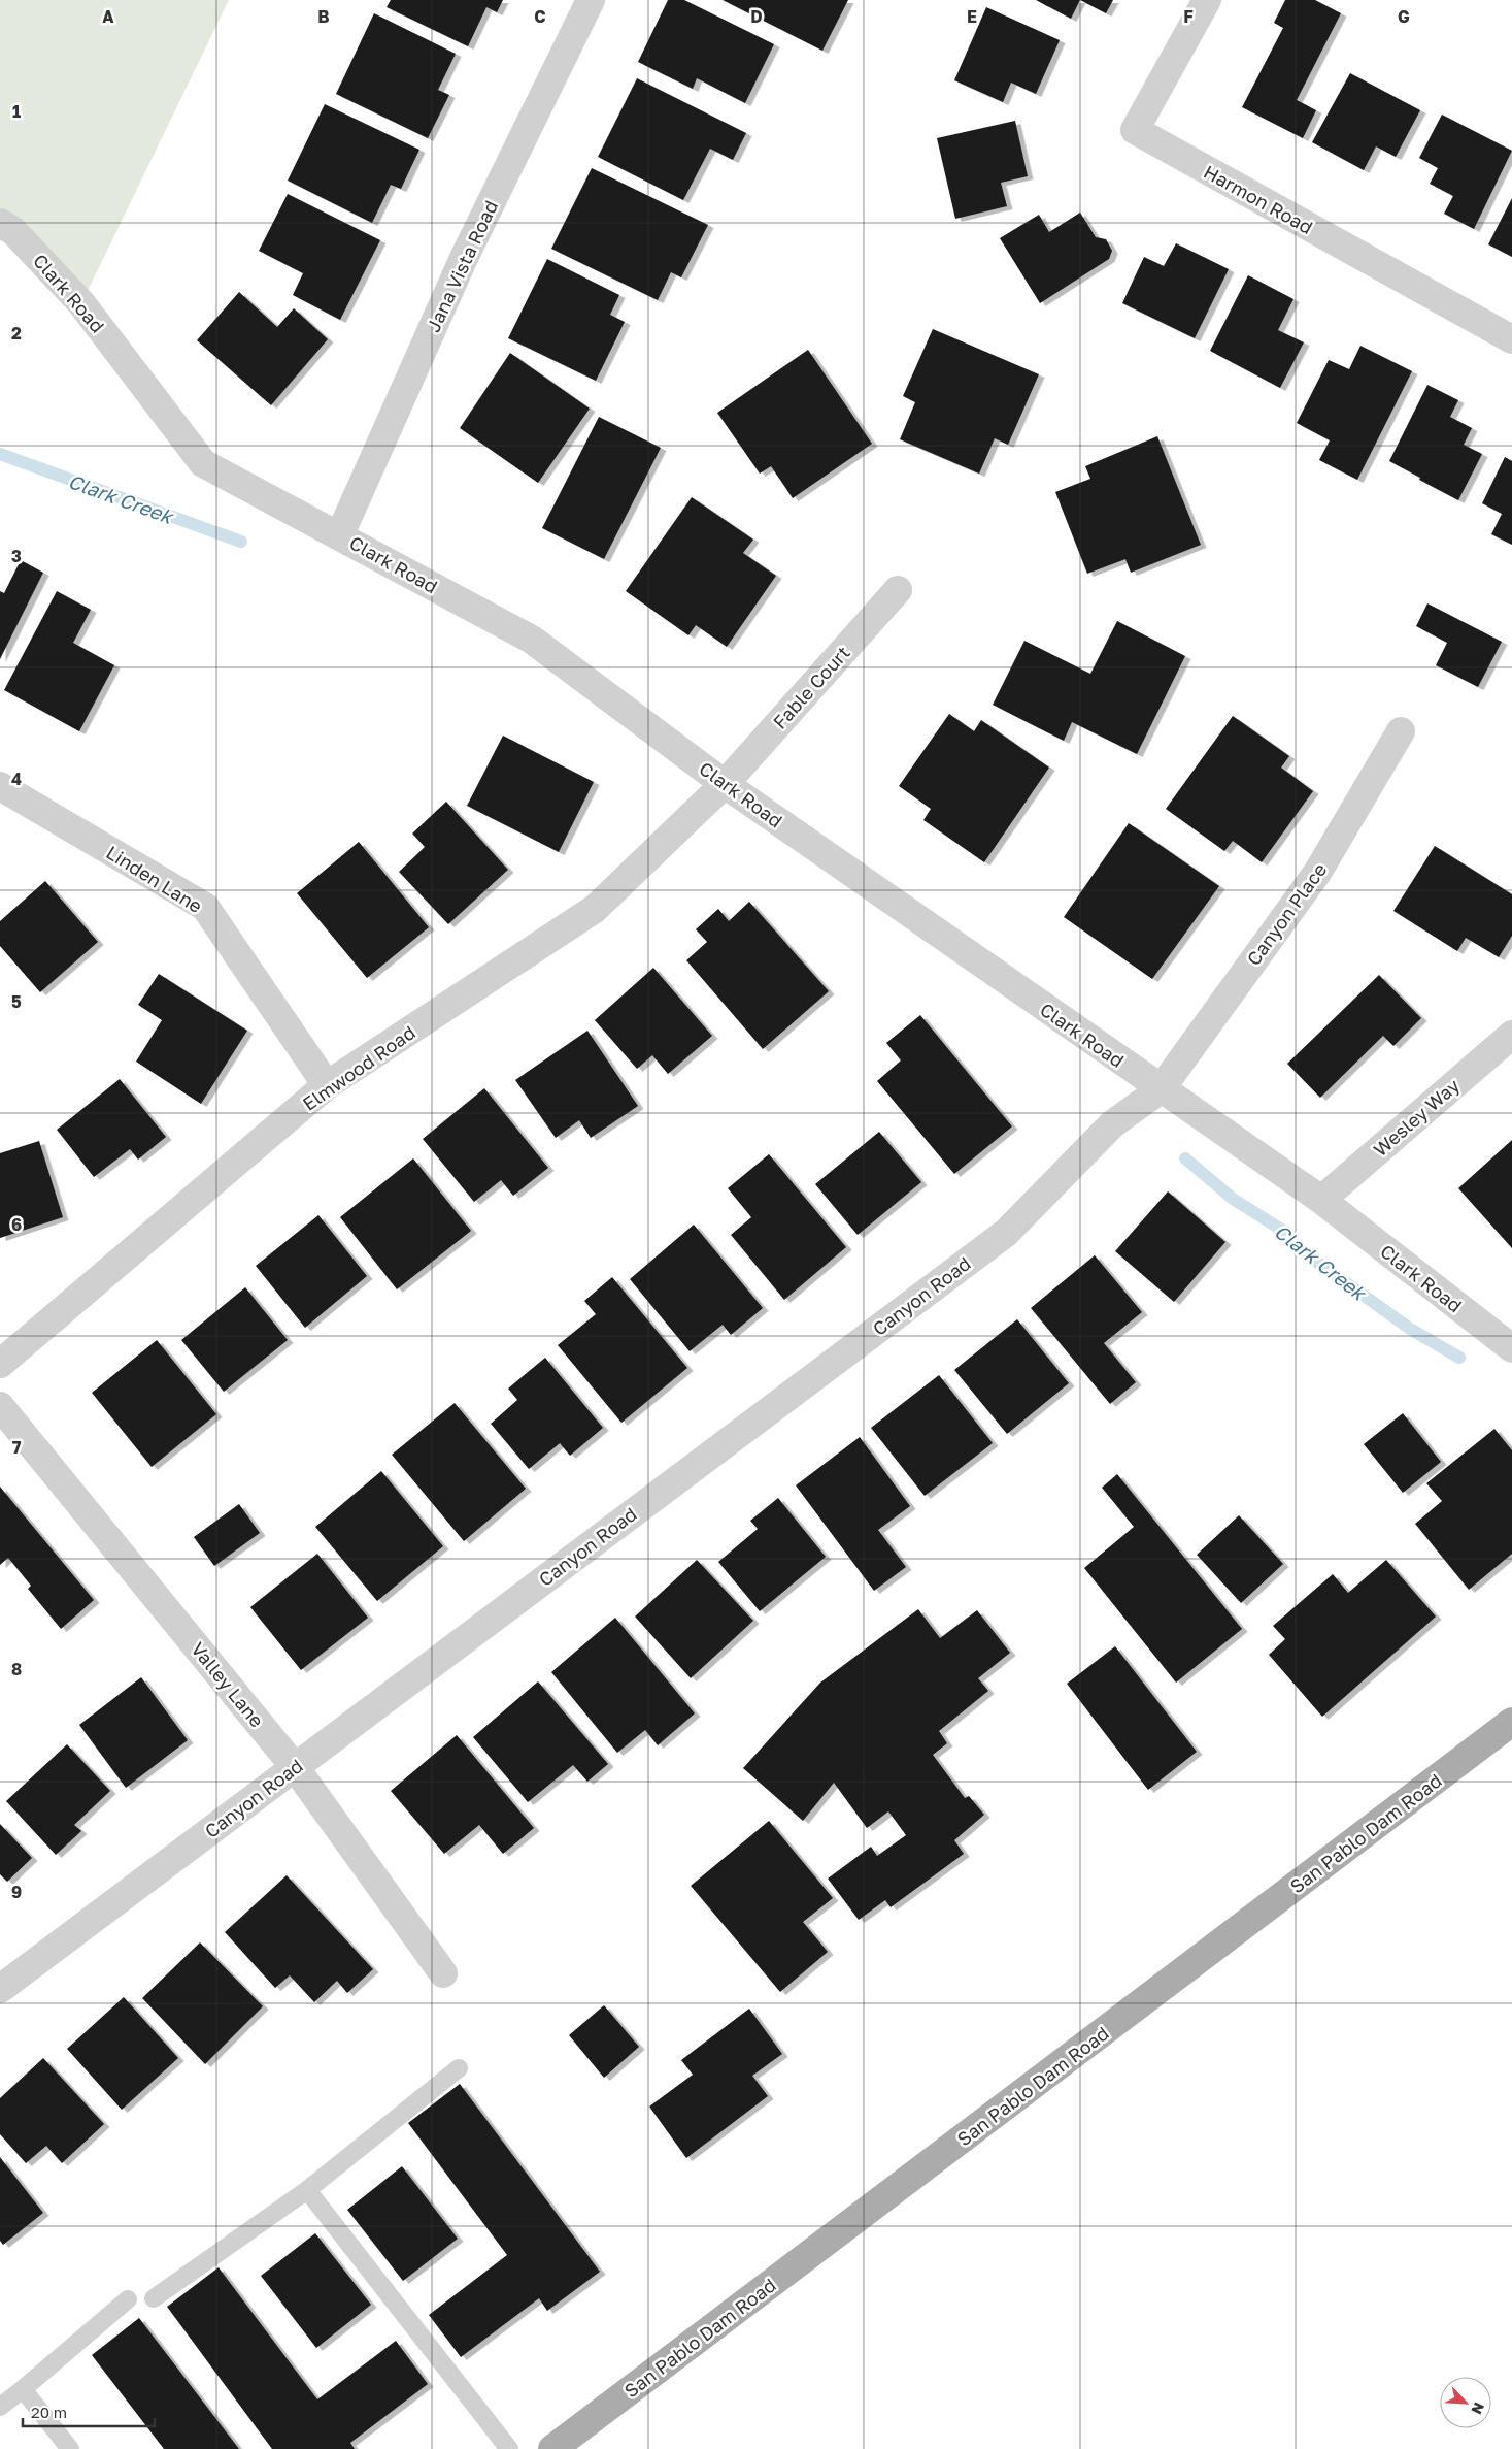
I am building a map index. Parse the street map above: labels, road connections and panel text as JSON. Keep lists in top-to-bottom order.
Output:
{
  "streets": {
    "main road": ["San Pablo Dam Road"],
    "street": [
      "Harmon Road",
      "Jana Vista Road",
      "Clark Road",
      "Fable Court",
      "Linden Lane",
      "Canyon Place",
      "Elmwood Road",
      "Wesley Way",
      "Canyon Road",
      "Valley Lane"
    ]
  },
  "crossings": [
    ["Jana Vista Road", "Clark Road"],
    ["Clark Road", "Fable Court"],
    ["Clark Road", "Canyon Place"],
    ["Clark Road", "Elmwood Road"],
    ["Clark Road", "Wesley Way"],
    ["Clark Road", "Canyon Road"],
    ["Fable Court", "Elmwood Road"],
    ["Linden Lane", "Elmwood Road"],
    ["Canyon Place", "Canyon Road"],
    ["Canyon Road", "Valley Lane"]
  ],
  "water": ["Clark Creek"],
  "scale_bar": "20 m",
  "north": "bottom right",
  "grid": {
    "columns": [
      "A",
      "B",
      "C",
      "D",
      "E",
      "F",
      "G"
    ],
    "rows": [
      "1",
      "2",
      "3",
      "4",
      "5",
      "6",
      "7",
      "8",
      "9"
    ]
  }
}
